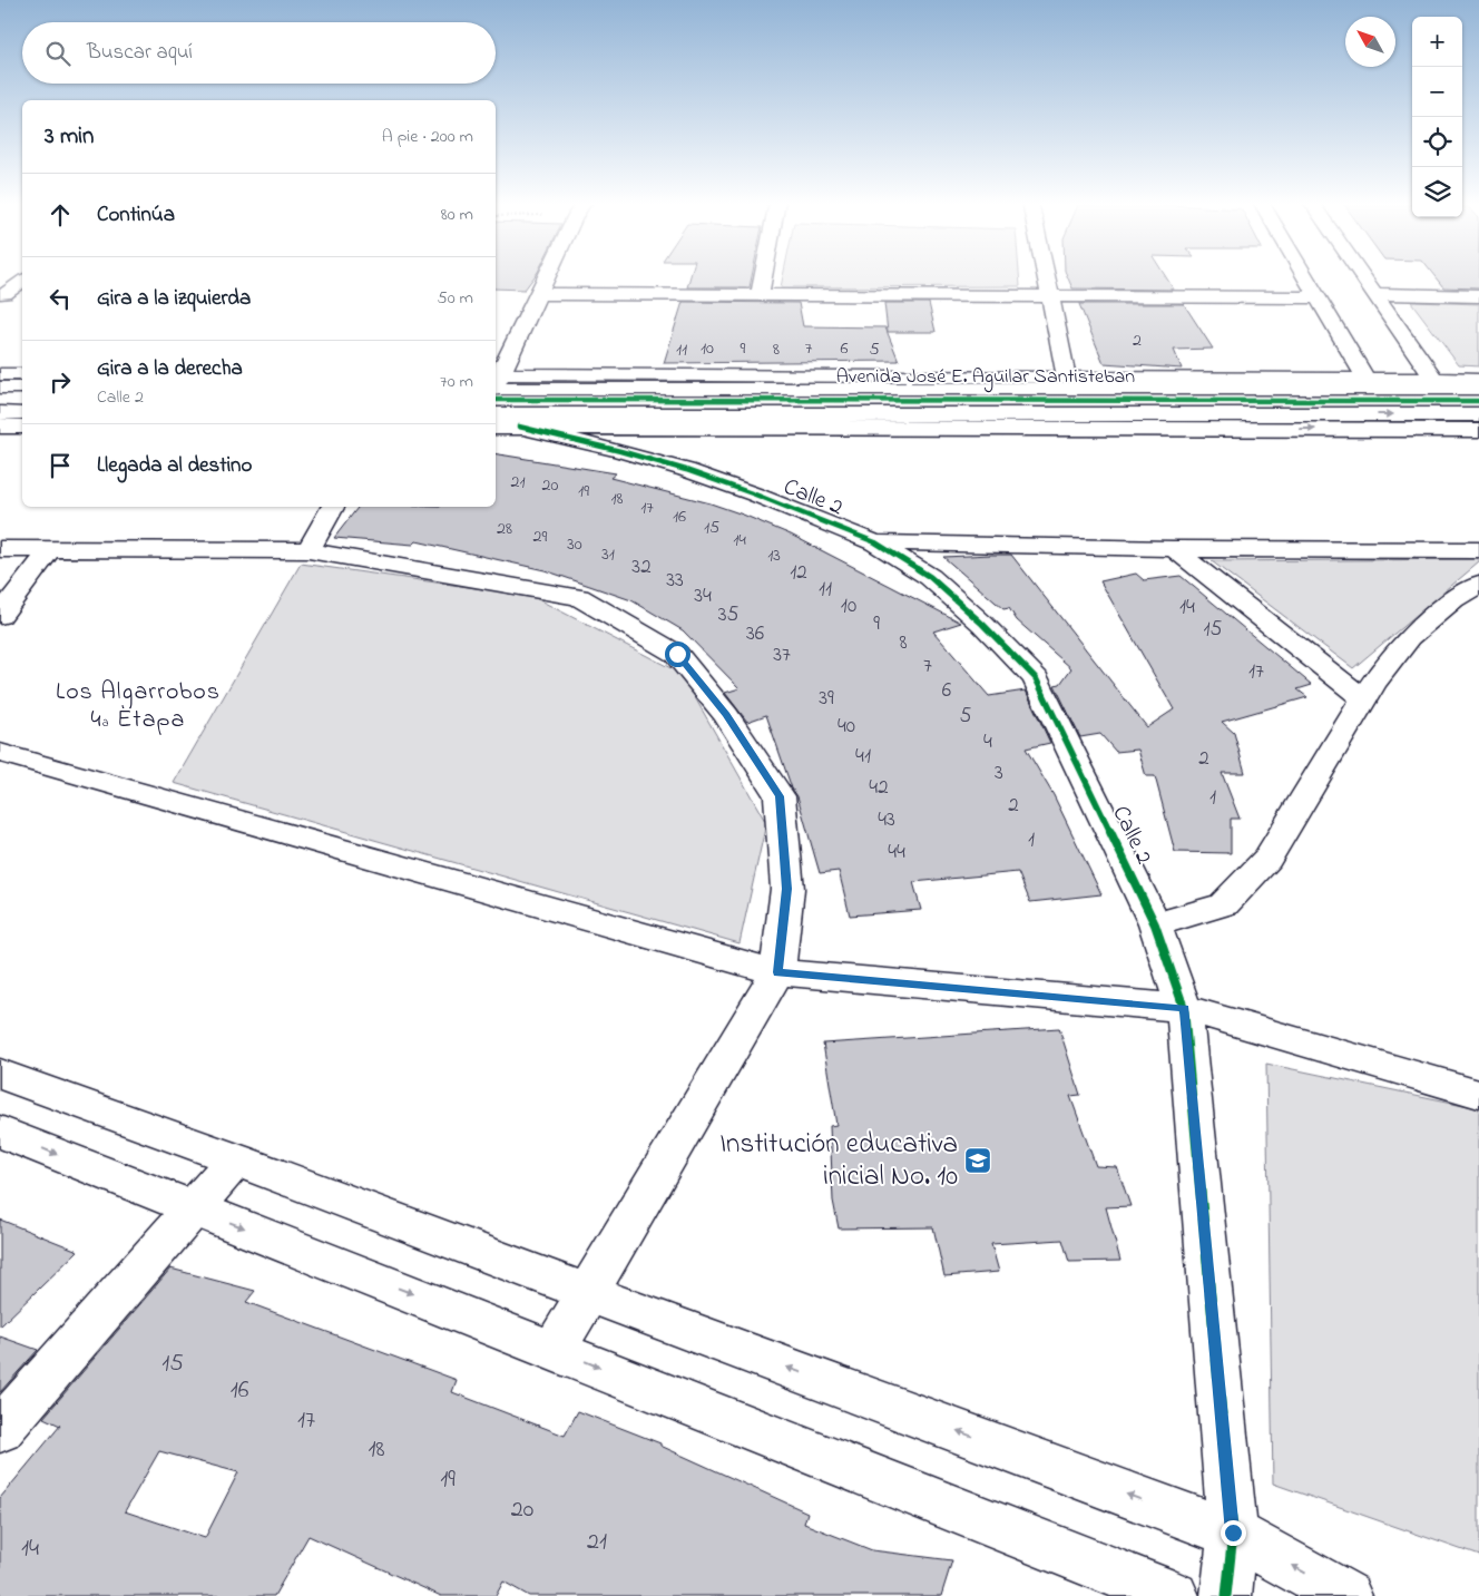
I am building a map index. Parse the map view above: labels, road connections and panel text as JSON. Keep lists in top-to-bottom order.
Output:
{
  "streets": {
    "street": ["Avenida José E. Aguilar Santisteban", "Calle 2"]
  },
  "crossings": [
    ["Avenida José E. Aguilar Santisteban", "Calle 2"]
  ],
  "districts": ["Los Algarrobos 4ª Etapa"],
  "places": {
    "school or university": ["Institución educativa inicial No. 10"]
  },
  "house_numbers": [
    "2",
    "10",
    "9",
    "7",
    "6",
    "11",
    "8",
    "5",
    "21",
    "20",
    "19",
    "18",
    "17",
    "16",
    "15",
    "28",
    "29",
    "14",
    "30",
    "31",
    "13",
    "32",
    "12",
    "33",
    "11",
    "34",
    "10",
    "14",
    "35",
    "9",
    "15",
    "36",
    "8",
    "37",
    "7",
    "17",
    "6",
    "39",
    "5",
    "40",
    "4",
    "41",
    "2",
    "3",
    "42",
    "1",
    "2",
    "43",
    "1",
    "44",
    "15",
    "16",
    "17",
    "18",
    "19",
    "20",
    "21",
    "14"
  ],
  "north": "top left",
  "page": {
    "map_buttons": ["+", "−"],
    "search": "Buscar aquí",
    "heading": ["3 min", "A pie · 200 m"],
    "list": [
      ["Continúa", "80 m"],
      ["Gira a la izquierda", "50 m"],
      ["Gira a la derecha", "Calle 2", "70 m"],
      "Llegada al destino"
    ]
  }
}
